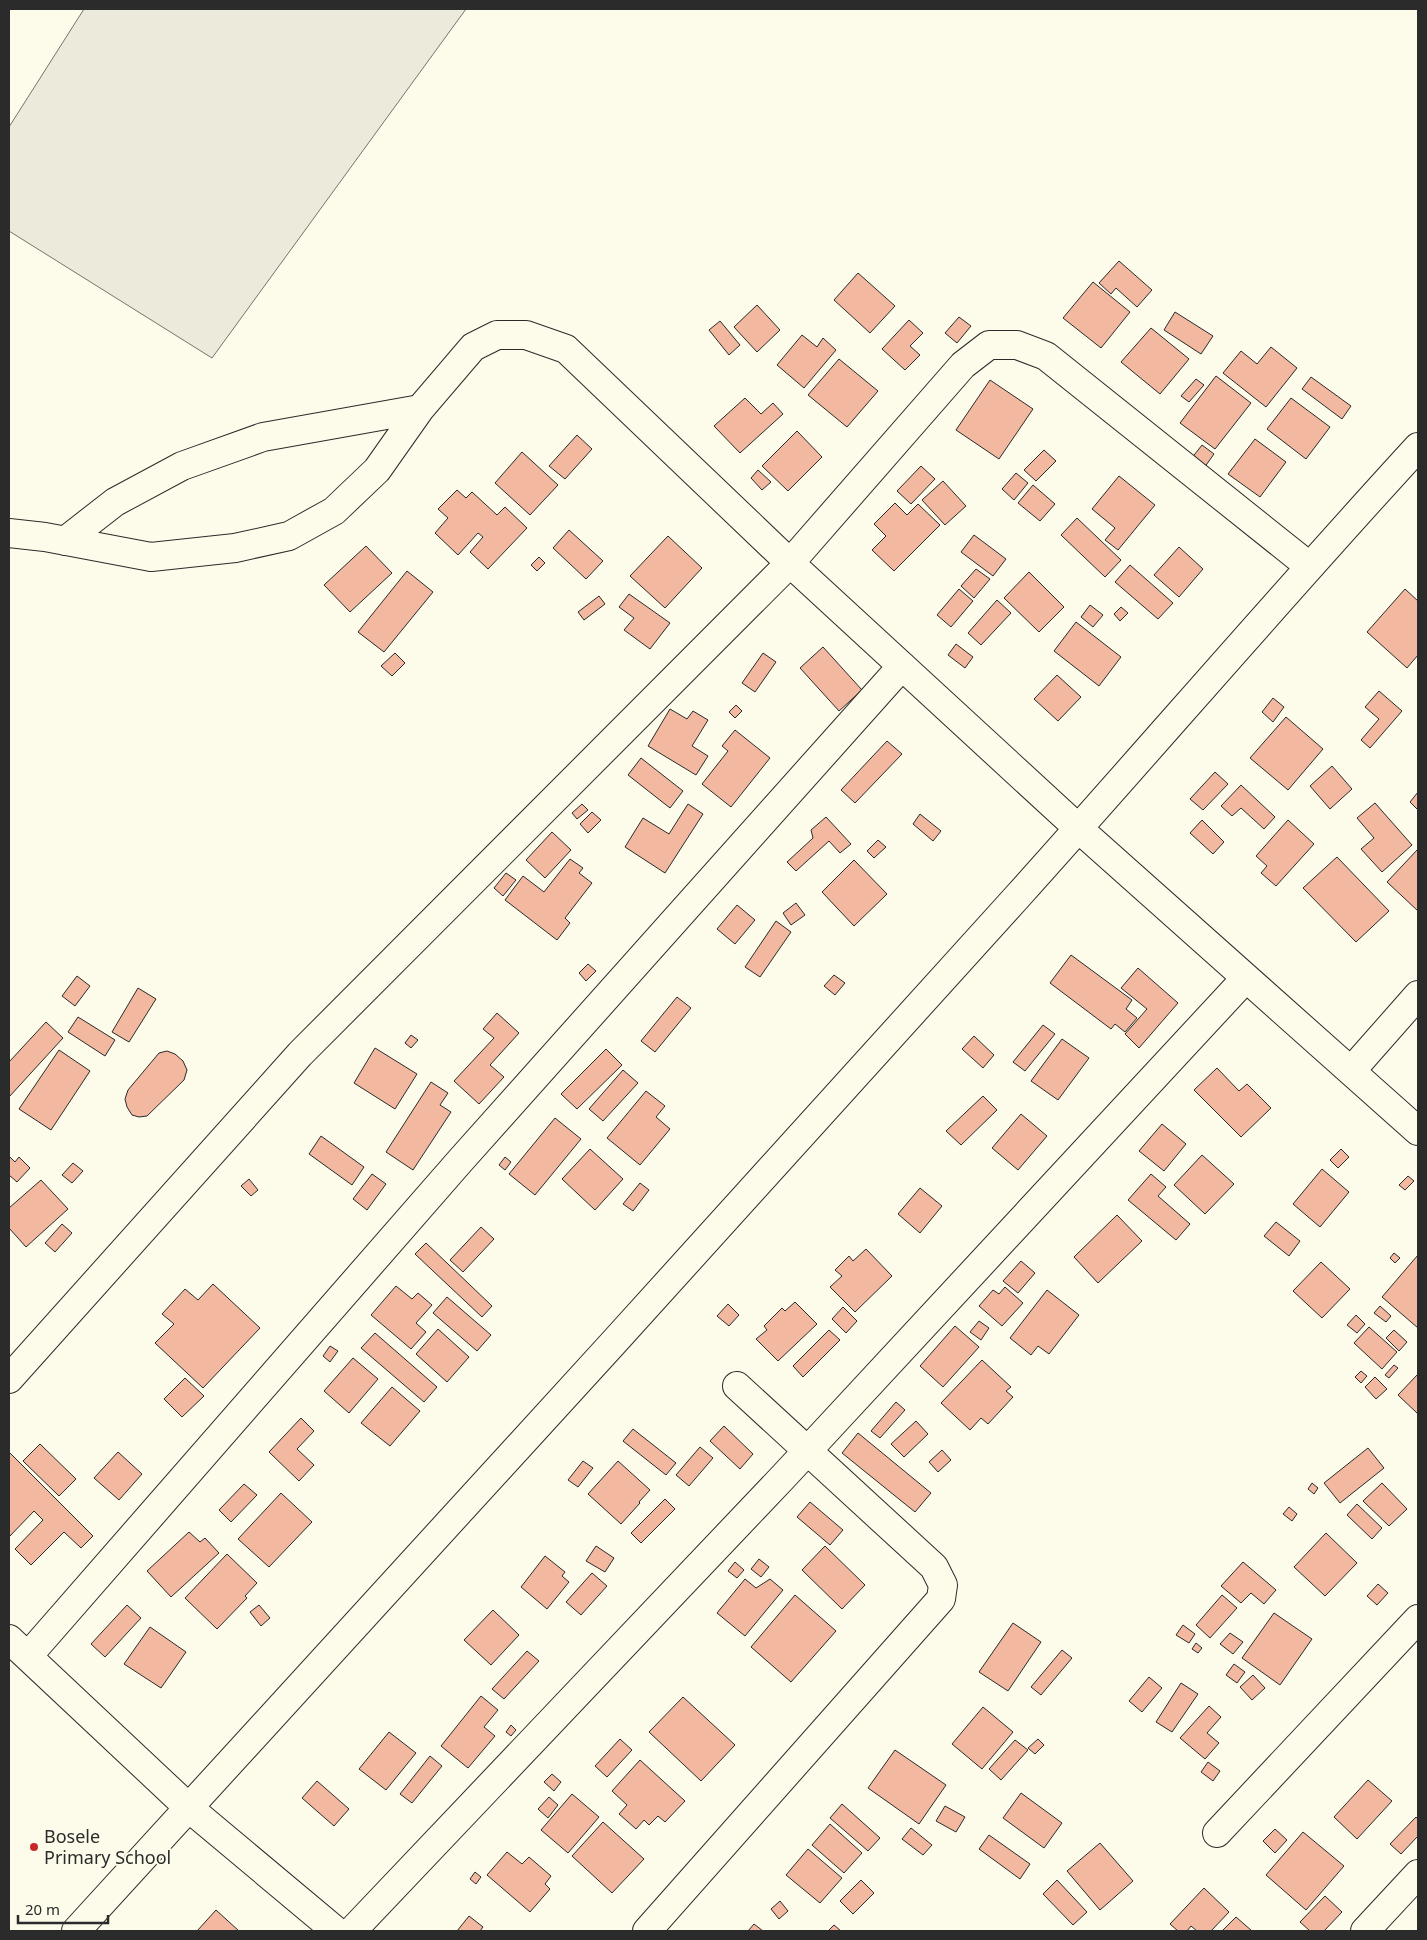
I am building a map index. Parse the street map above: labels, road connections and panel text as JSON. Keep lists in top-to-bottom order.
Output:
{
  "places": ["Bosele Primary School"],
  "scale_bar": "20 m"
}
